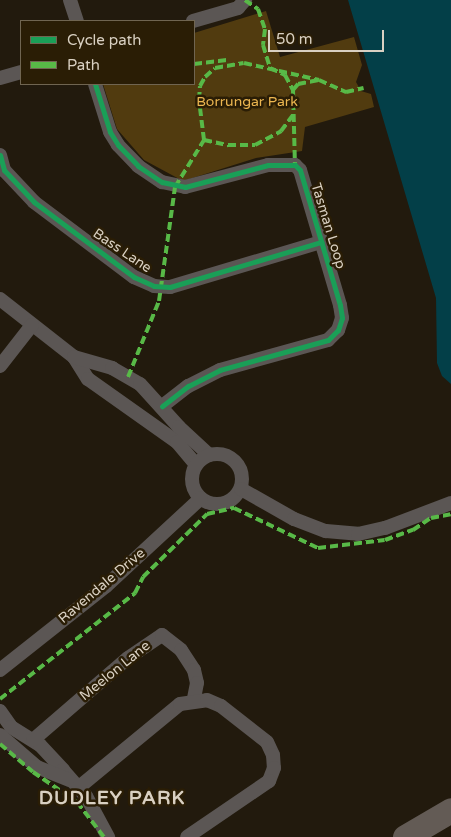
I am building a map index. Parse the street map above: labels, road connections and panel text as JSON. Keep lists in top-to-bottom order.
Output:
{
  "streets": {
    "street": [
      "Tasman Loop",
      "Bass Lane",
      "Ravendale Drive",
      "Meelon Lane"
    ]
  },
  "crossings": [
    ["Tasman Loop", "Bass Lane"]
  ],
  "districts": ["DUDLEY PARK"],
  "parks": ["Borrungar Park"],
  "legend": ["Cycle path", "Path"],
  "scale_bar": "50 m"
}
